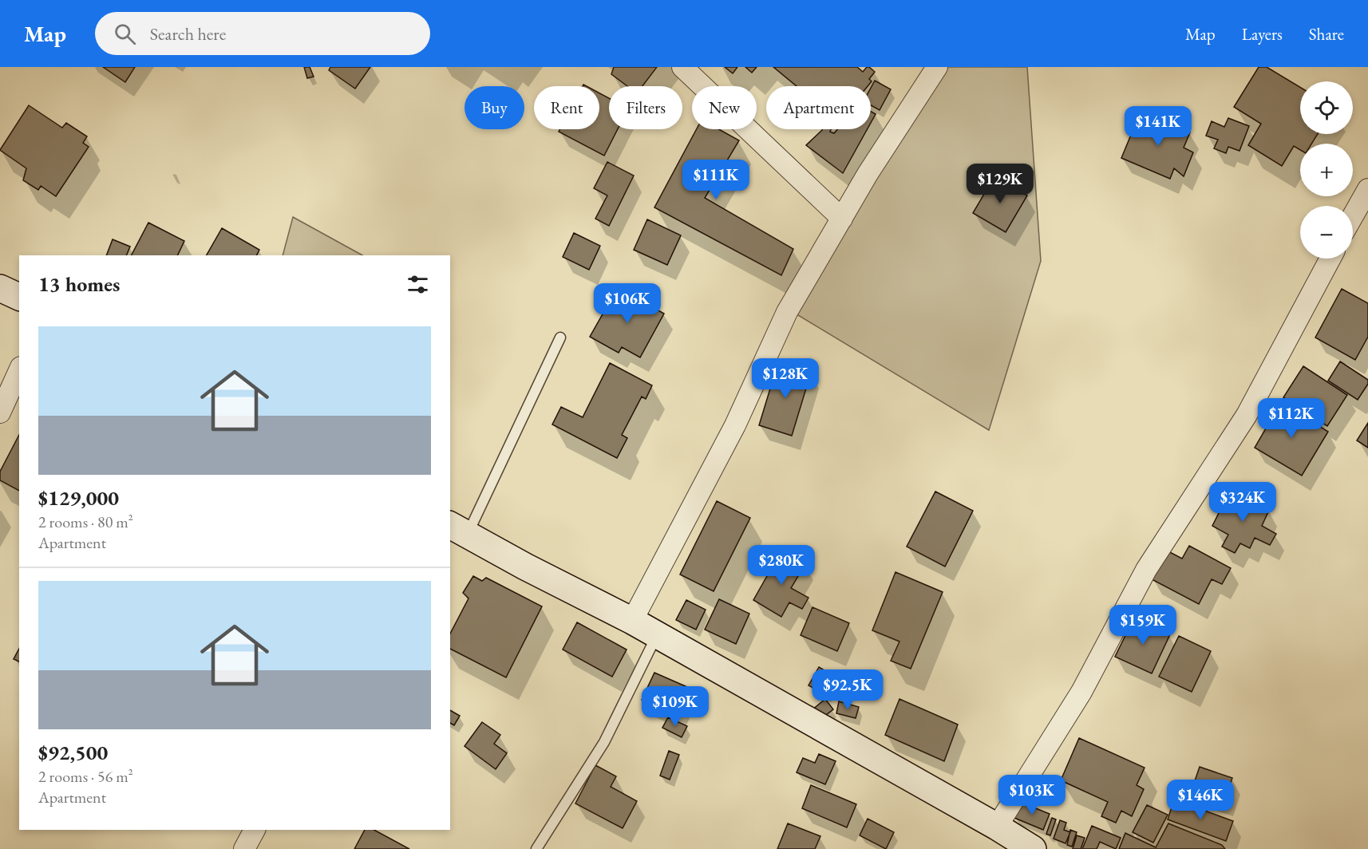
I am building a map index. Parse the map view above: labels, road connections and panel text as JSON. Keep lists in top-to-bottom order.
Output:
{
  "page": {
    "header": "Map",
    "search": "Search here",
    "nav": ["Map", "Layers", "Share"],
    "map_buttons": ["+", "−"],
    "chip": [
      "Buy",
      "Rent",
      "Filters",
      "New",
      "Apartment"
    ],
    "price": [
      "$141K",
      "$111K",
      "$129K",
      "$106K",
      "$128K",
      "$112K",
      "$324K",
      "$280K",
      "$159K",
      "$92.5K",
      "$109K",
      "$103K",
      "$146K"
    ],
    "heading": "13 homes",
    "list": [
      {
        "name": "$129,000",
        "note": "2 rooms · 80 m² · Apartment"
      },
      {
        "name": "$92,500",
        "note": "2 rooms · 56 m² · Apartment"
      }
    ]
  }
}
